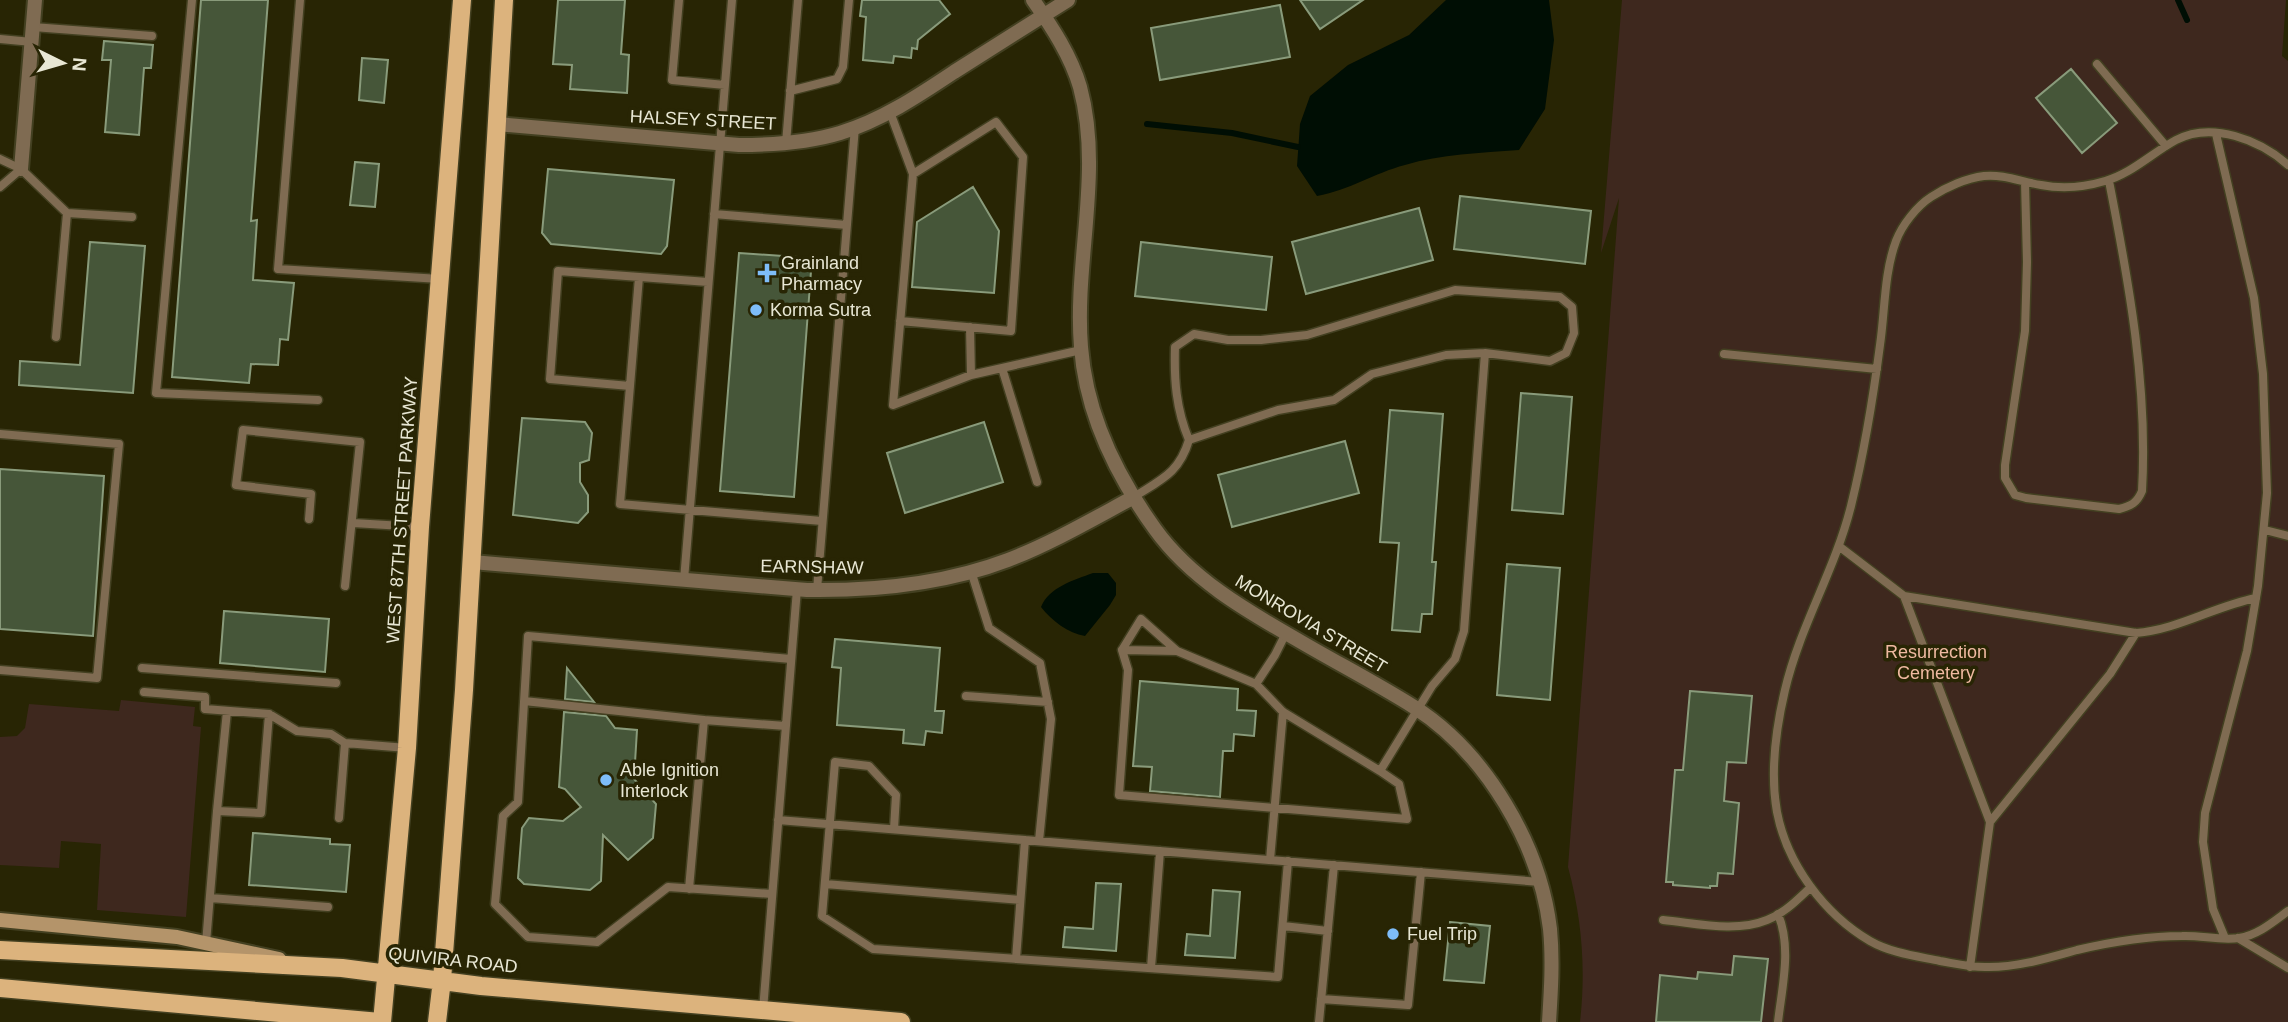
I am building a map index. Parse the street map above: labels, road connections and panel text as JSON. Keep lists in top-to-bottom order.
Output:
{
  "streets": {
    "main road": ["WEST 87TH STREET PARKWAY", "QUIVIRA ROAD"],
    "street": ["HALSEY STREET", "EARNSHAW", "MONROVIA STREET"]
  },
  "crossings": [
    ["HALSEY STREET", "MONROVIA STREET"],
    ["WEST 87TH STREET PARKWAY", "QUIVIRA ROAD"],
    ["EARNSHAW", "MONROVIA STREET"]
  ],
  "parks": ["Resurrection Cemetery"],
  "places": {
    "health": ["Grainland Pharmacy"],
    "other": ["Korma Sutra", "Able Ignition Interlock", "Fuel Trip"]
  },
  "north": "right"
}
